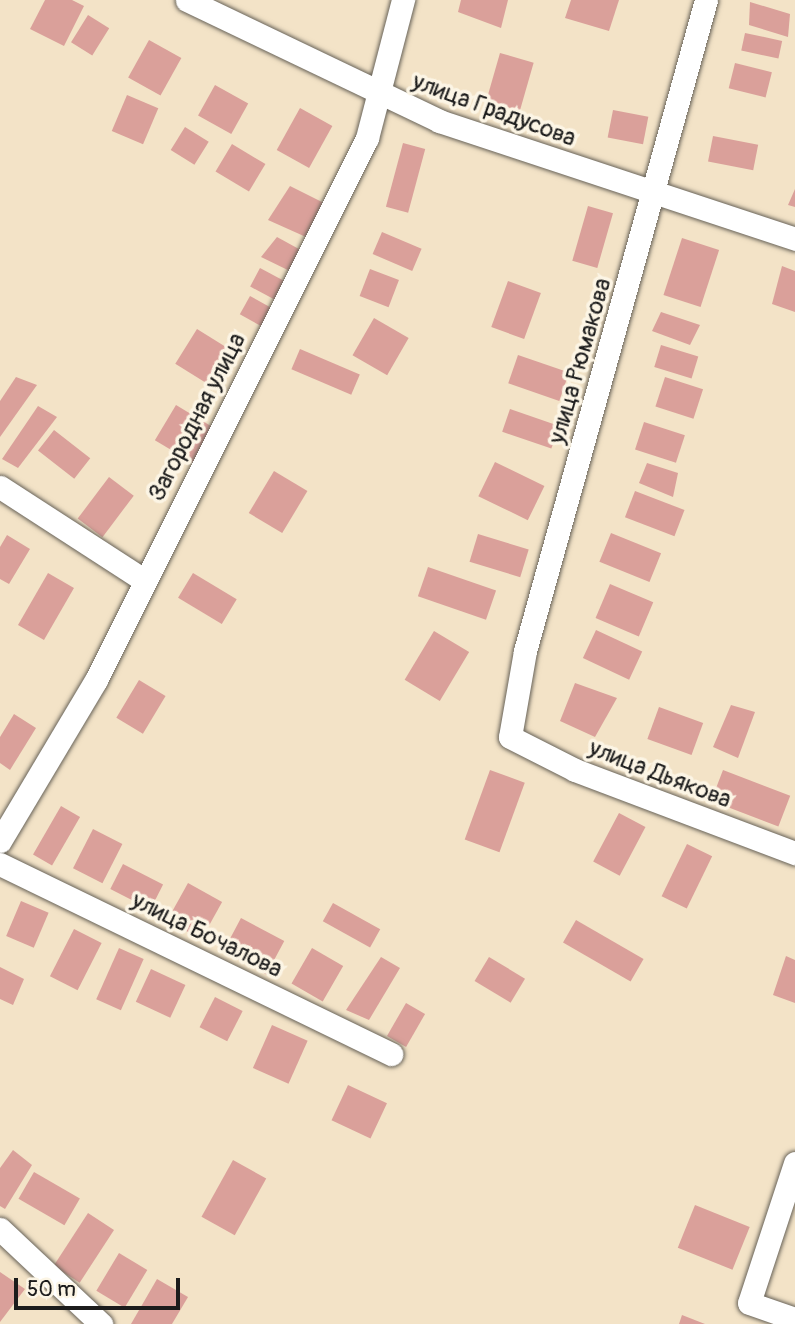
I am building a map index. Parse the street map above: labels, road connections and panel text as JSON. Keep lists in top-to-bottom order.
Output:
{
  "streets": {
    "street": [
      "улица Градусова",
      "улица Рюмакова",
      "Загородная улица",
      "улица Дьякова",
      "улица Бочалова"
    ]
  },
  "crossings": [
    ["улица Градусова", "улица Рюмакова"],
    ["улица Градусова", "Загородная улица"],
    ["улица Рюмакова", "улица Дьякова"]
  ],
  "scale_bar": "50 m"
}
